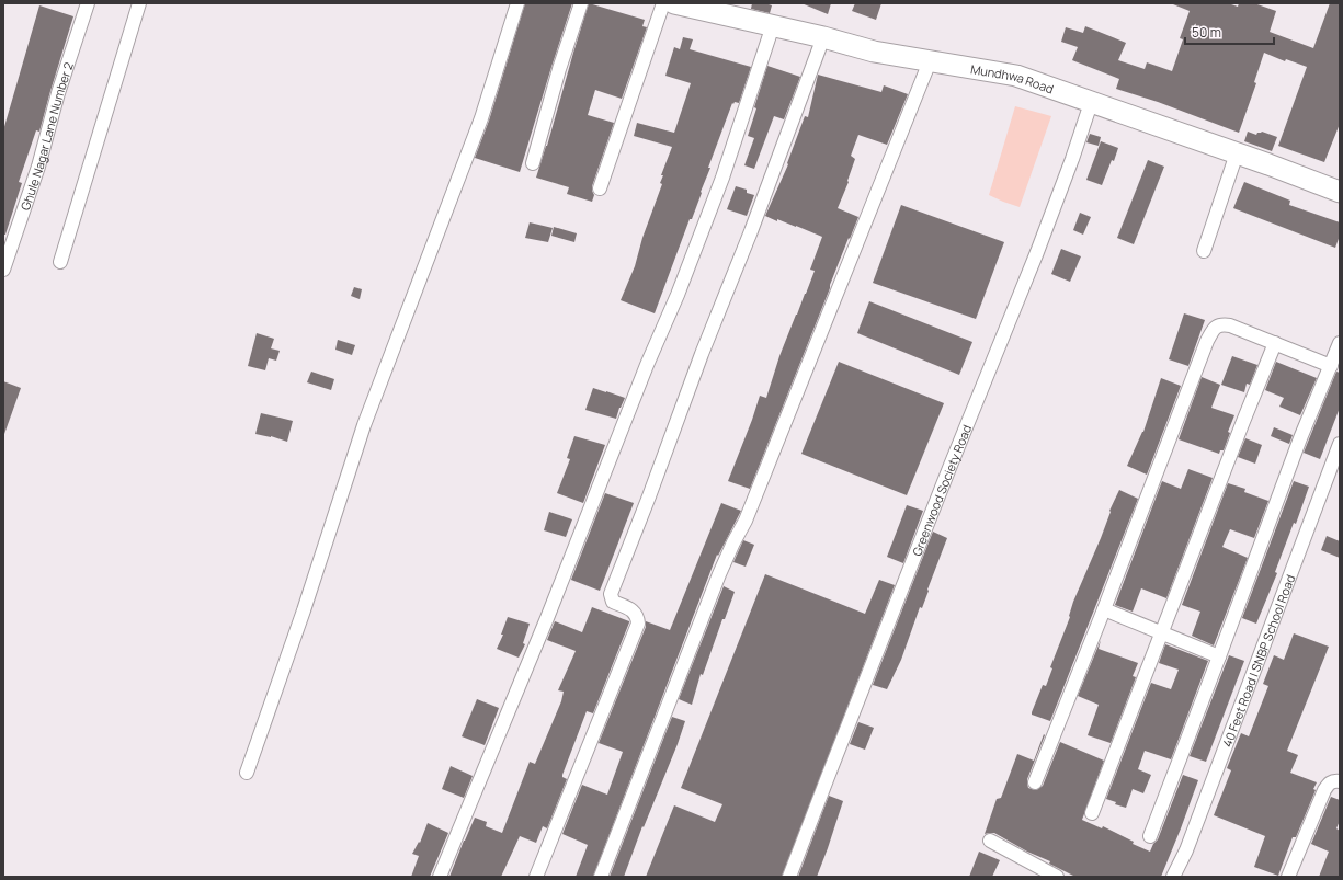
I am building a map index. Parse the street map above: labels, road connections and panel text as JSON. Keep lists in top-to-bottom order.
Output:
{
  "streets": {
    "main road": ["Mundhwa Road"],
    "street": ["Ghule Nagar Lane Number 2", "Greenwood Society Road", "40 Feet Road | SNBP School Road"]
  },
  "crossings": [
    ["Mundhwa Road", "Greenwood Society Road"]
  ],
  "scale_bar": "50 m"
}
